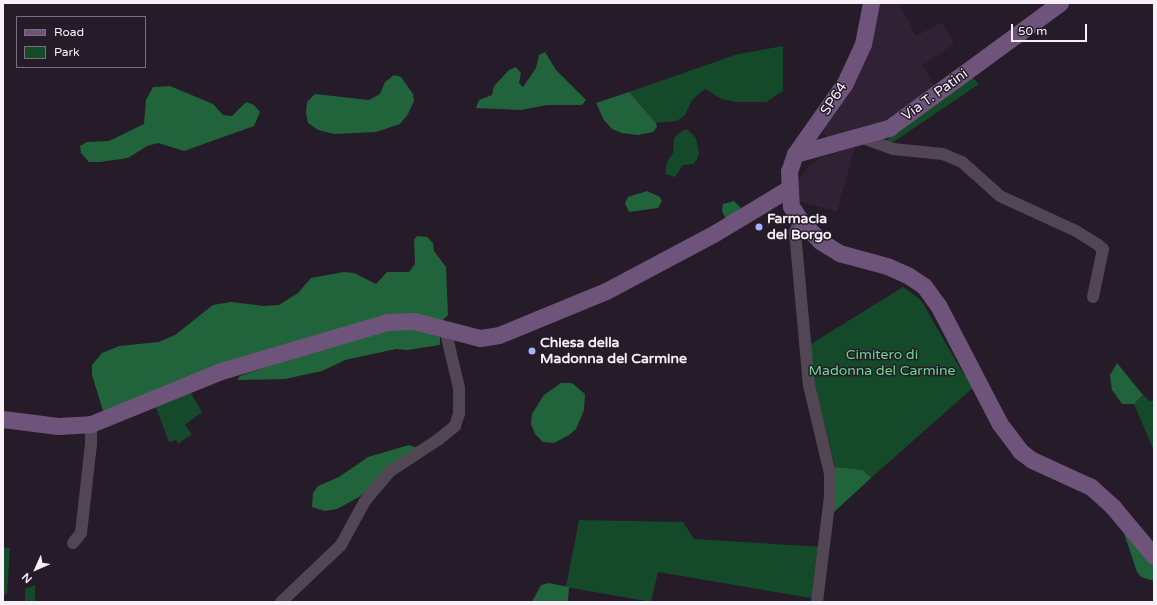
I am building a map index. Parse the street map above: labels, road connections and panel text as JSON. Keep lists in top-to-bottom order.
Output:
{
  "streets": {
    "street": ["Via T. Patini", "SP64"]
  },
  "crossings": [
    ["Via T. Patini", "SP64"]
  ],
  "parks": ["Cimitero di Madonna del Carmine"],
  "places": ["Farmacia del Borgo", "Chiesa della Madonna del Carmine"],
  "legend": ["Road", "Park"],
  "scale_bar": "50 m",
  "north": "bottom left"
}
